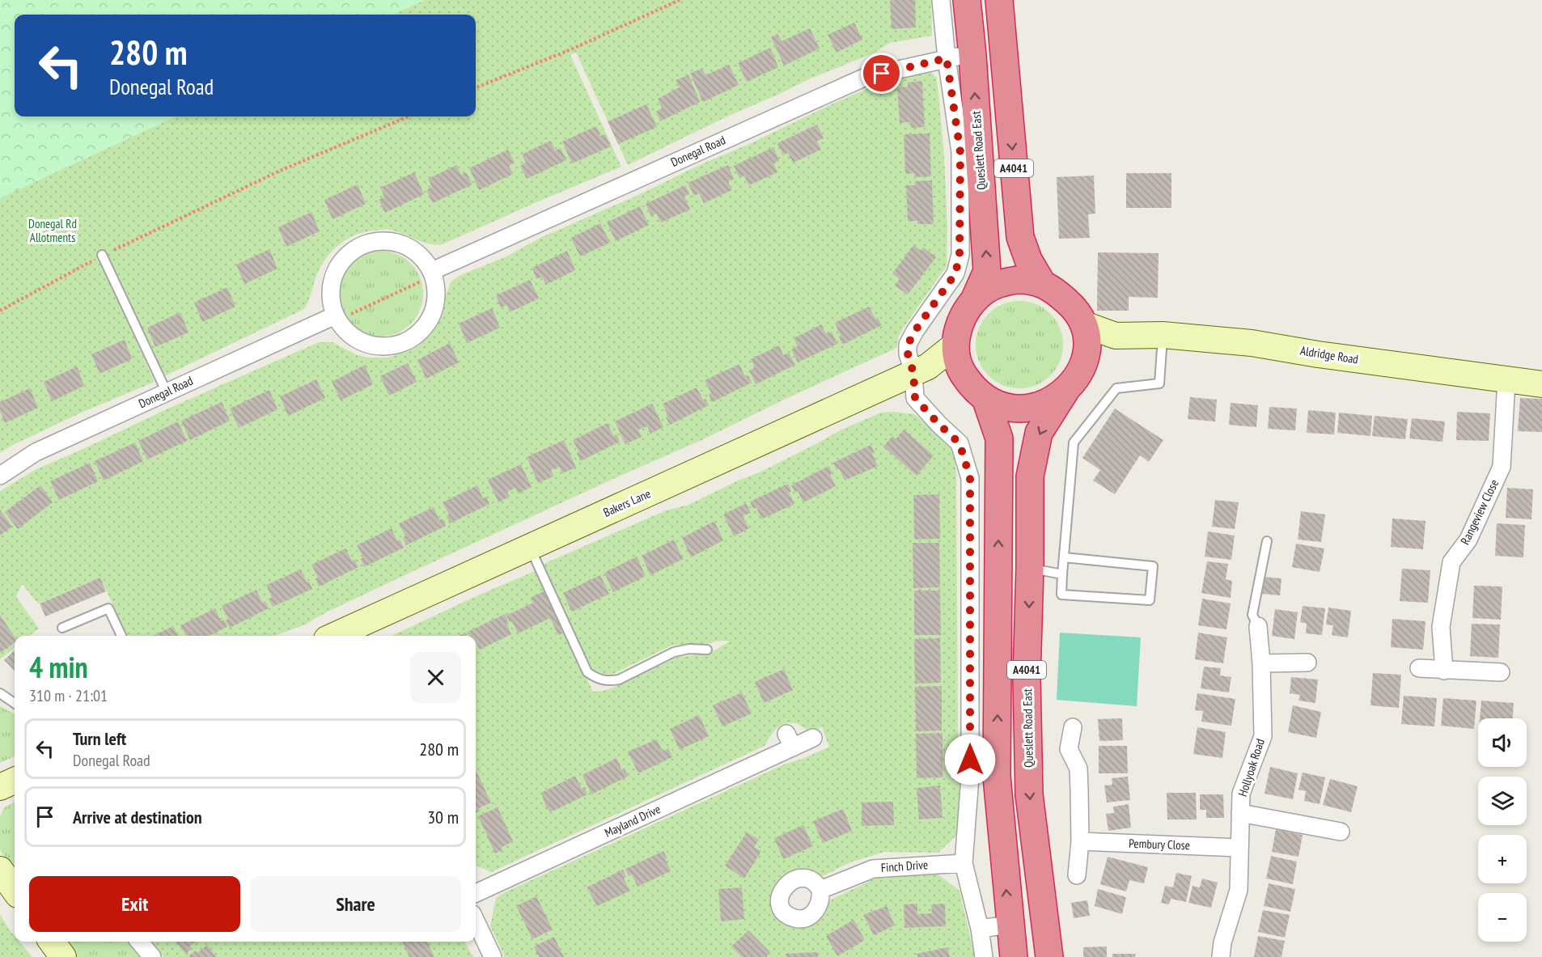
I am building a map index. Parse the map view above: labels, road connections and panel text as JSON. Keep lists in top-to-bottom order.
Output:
{
  "streets": {
    "highway": ["Queslett Road East", "A4041"],
    "street": [
      "Donegal Road",
      "Aldridge Road",
      "Bakers Lane",
      "Rangeview Close",
      "Hollyoak Road",
      "Mayland Drive",
      "Pembury Close",
      "Finch Drive"
    ]
  },
  "crossings": [
    ["Queslett Road East", "Donegal Road"],
    ["Queslett Road East", "A4041"],
    ["Queslett Road East", "Aldridge Road"],
    ["Queslett Road East", "Bakers Lane"],
    ["Queslett Road East", "Finch Drive"],
    ["A4041", "Aldridge Road"],
    ["A4041", "Bakers Lane"],
    ["Aldridge Road", "Bakers Lane"],
    ["Aldridge Road", "Rangeview Close"],
    ["Hollyoak Road", "Pembury Close"]
  ],
  "parks": ["Donegal Rd Allotments"],
  "page": {
    "turn": ["280 m", "Donegal Road"],
    "heading": ["4 min", "310 m · 21:01"],
    "map_buttons": ["+", "−"],
    "list": [
      {
        "name": "Turn left",
        "note": "Donegal Road",
        "value": "280 m"
      },
      {
        "name": "Arrive at destination",
        "value": "30 m"
      }
    ],
    "buttons": ["Exit", "Share"]
  }
}
